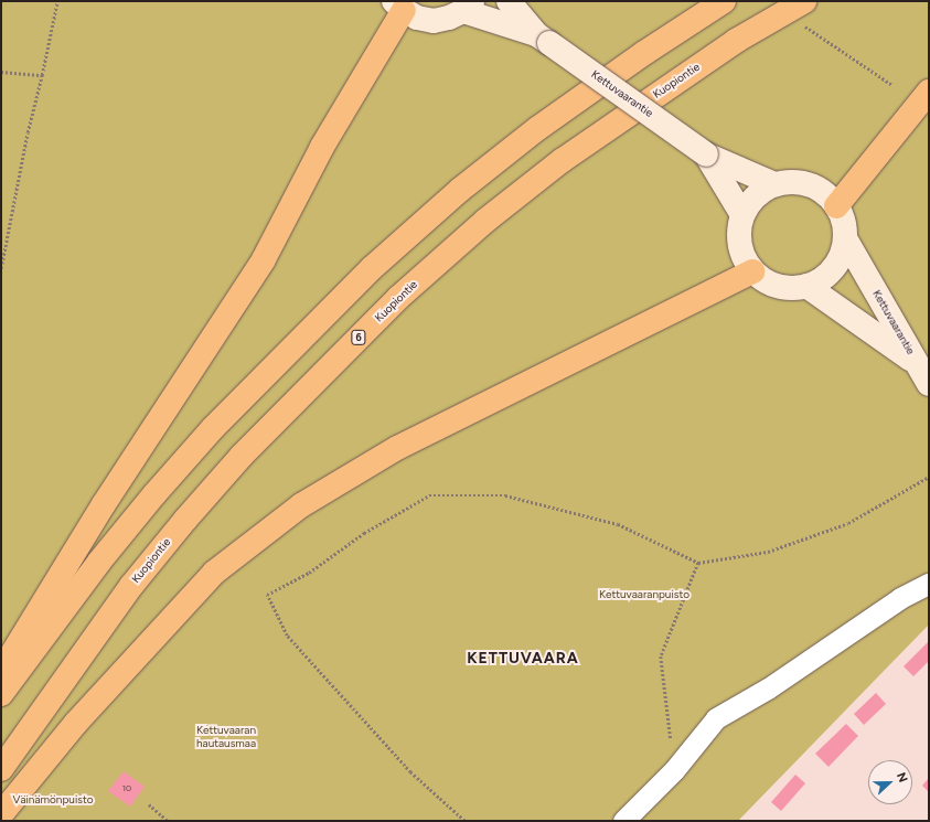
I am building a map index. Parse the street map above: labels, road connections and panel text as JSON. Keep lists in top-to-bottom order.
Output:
{
  "streets": {
    "highway": ["Kuopiontie", "6"],
    "main road": ["Kettuvaarantie"]
  },
  "districts": ["KETTUVAARA"],
  "parks": ["Kettuvaaranpuisto", "Kettuvaaran hautausmaa", "Väinämönpuisto"],
  "house_numbers": ["10"],
  "north": "right"
}
